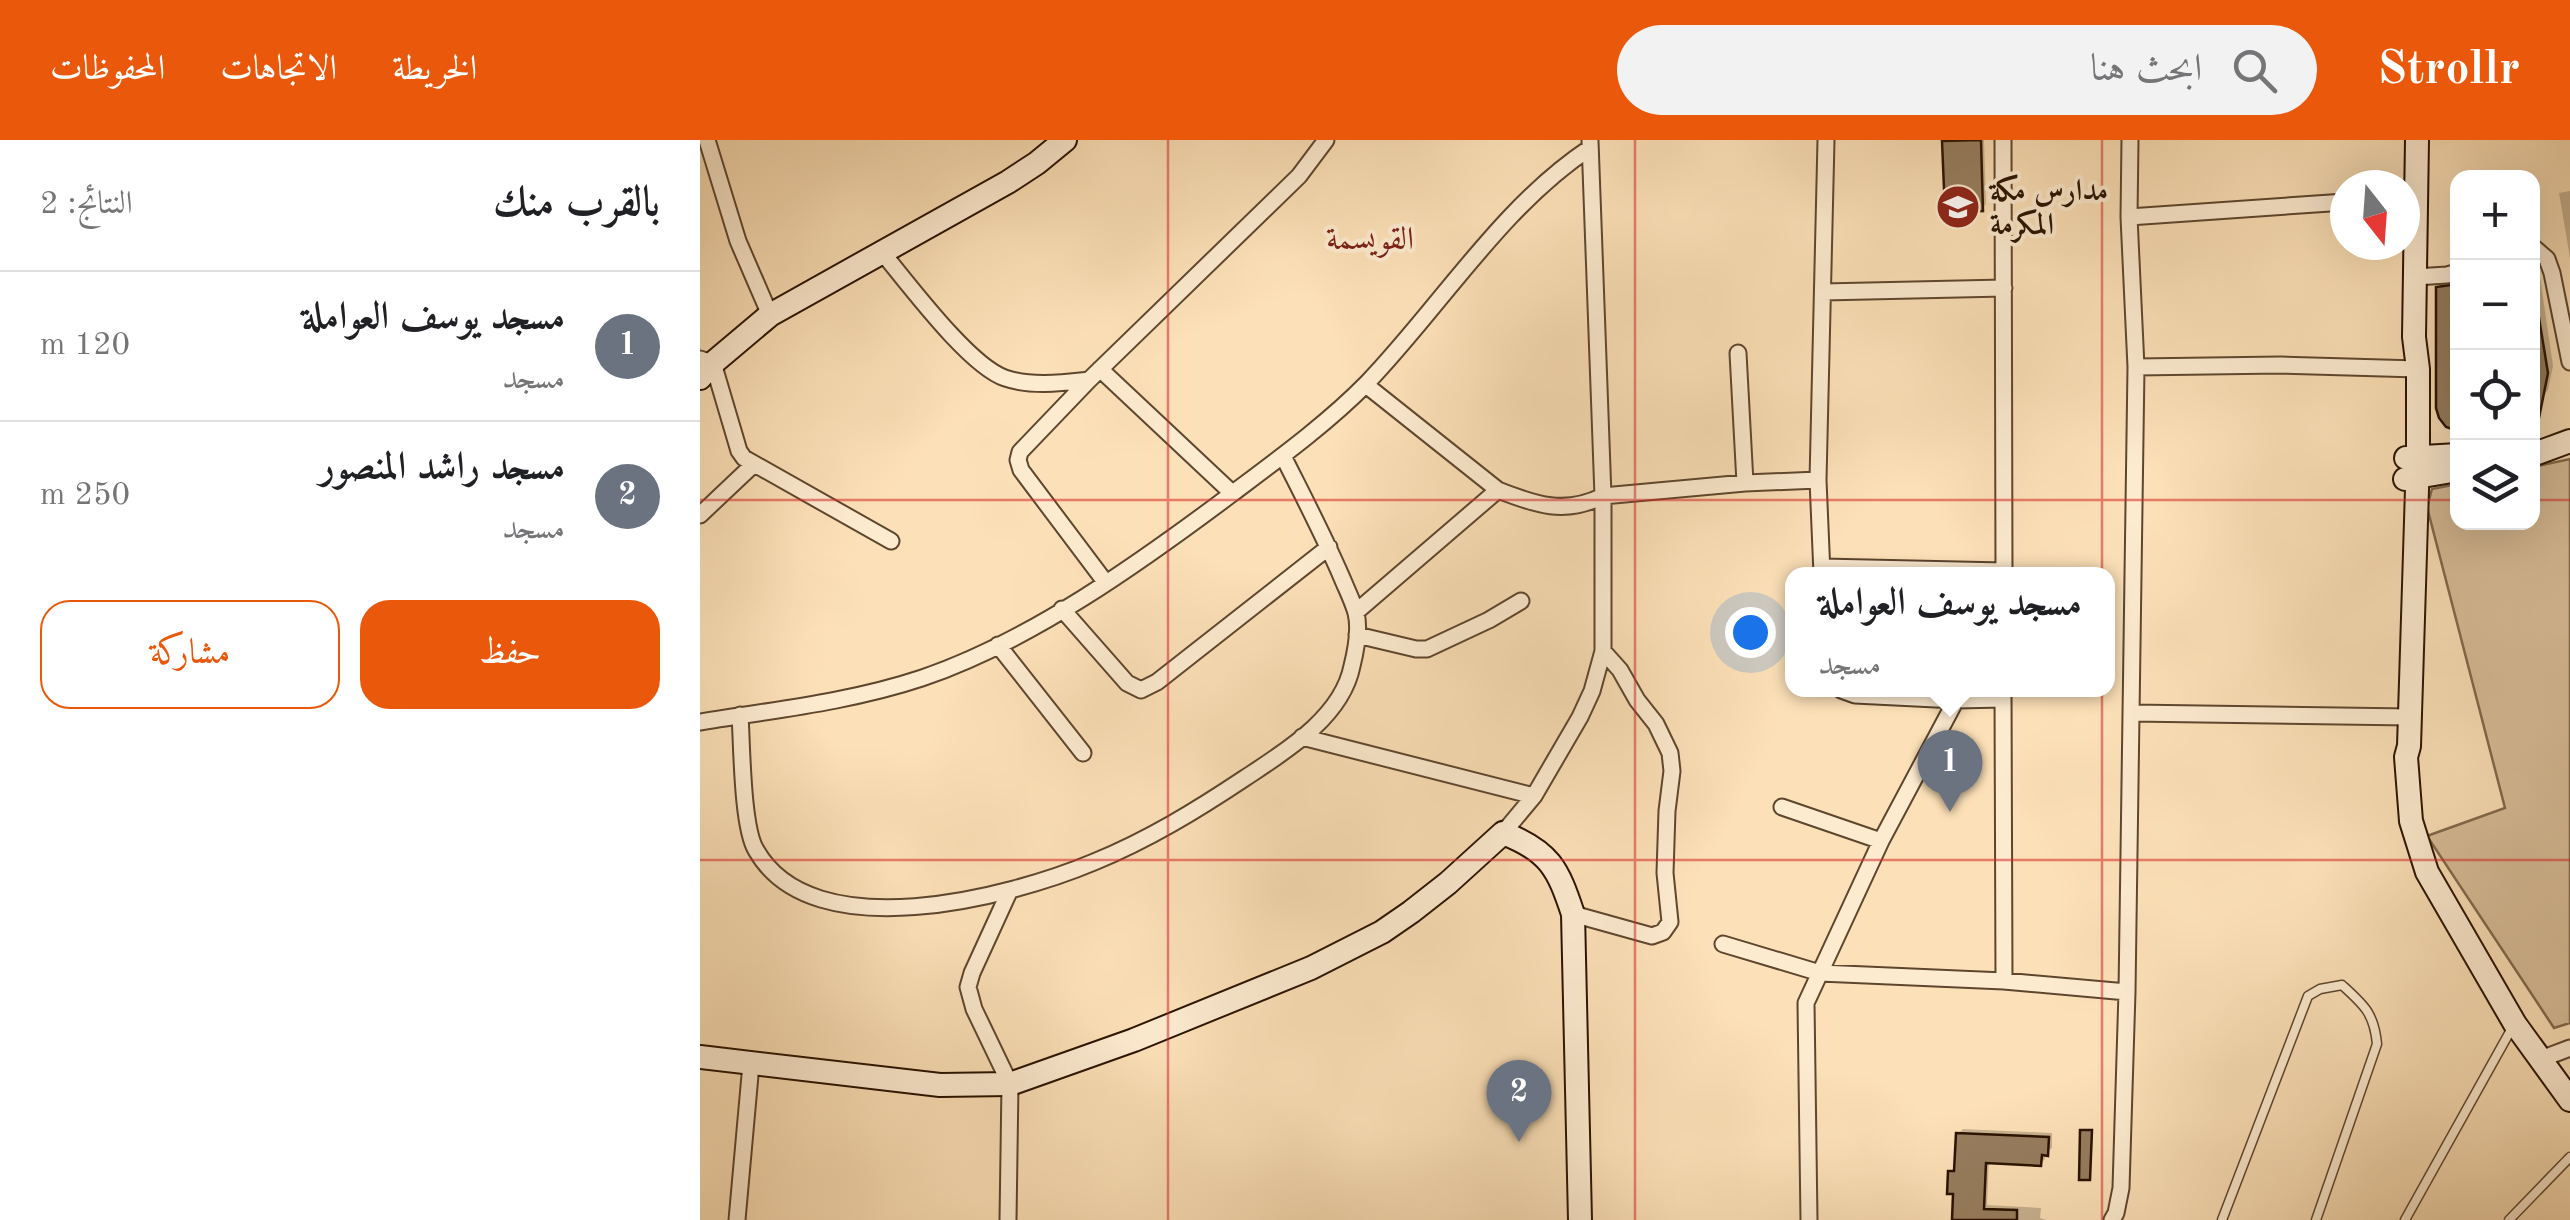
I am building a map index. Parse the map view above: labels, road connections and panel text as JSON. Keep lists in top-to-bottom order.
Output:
{
  "districts": ["القويسمة"],
  "places": {
    "school or university": ["مدارس مكة المكرمة"]
  },
  "north": "bottom",
  "page": {
    "header": "Strollr",
    "search": "ابحث هنا",
    "nav": ["الخريطة", "الاتجاهات", "المحفوظات"],
    "heading": ["بالقرب منك", "النتائج: 2"],
    "map_buttons": ["+", "−"],
    "list": [
      {
        "mark": "1",
        "name": "مسجد يوسف العواملة",
        "note": "مسجد",
        "value": "120 m"
      },
      {
        "mark": "2",
        "name": "مسجد راشد المنصور",
        "note": "مسجد",
        "value": "250 m"
      }
    ],
    "popup": ["مسجد يوسف العواملة", "مسجد"],
    "buttons": ["حفظ", "مشاركة"],
    "pins": ["1", "2"]
  }
}
